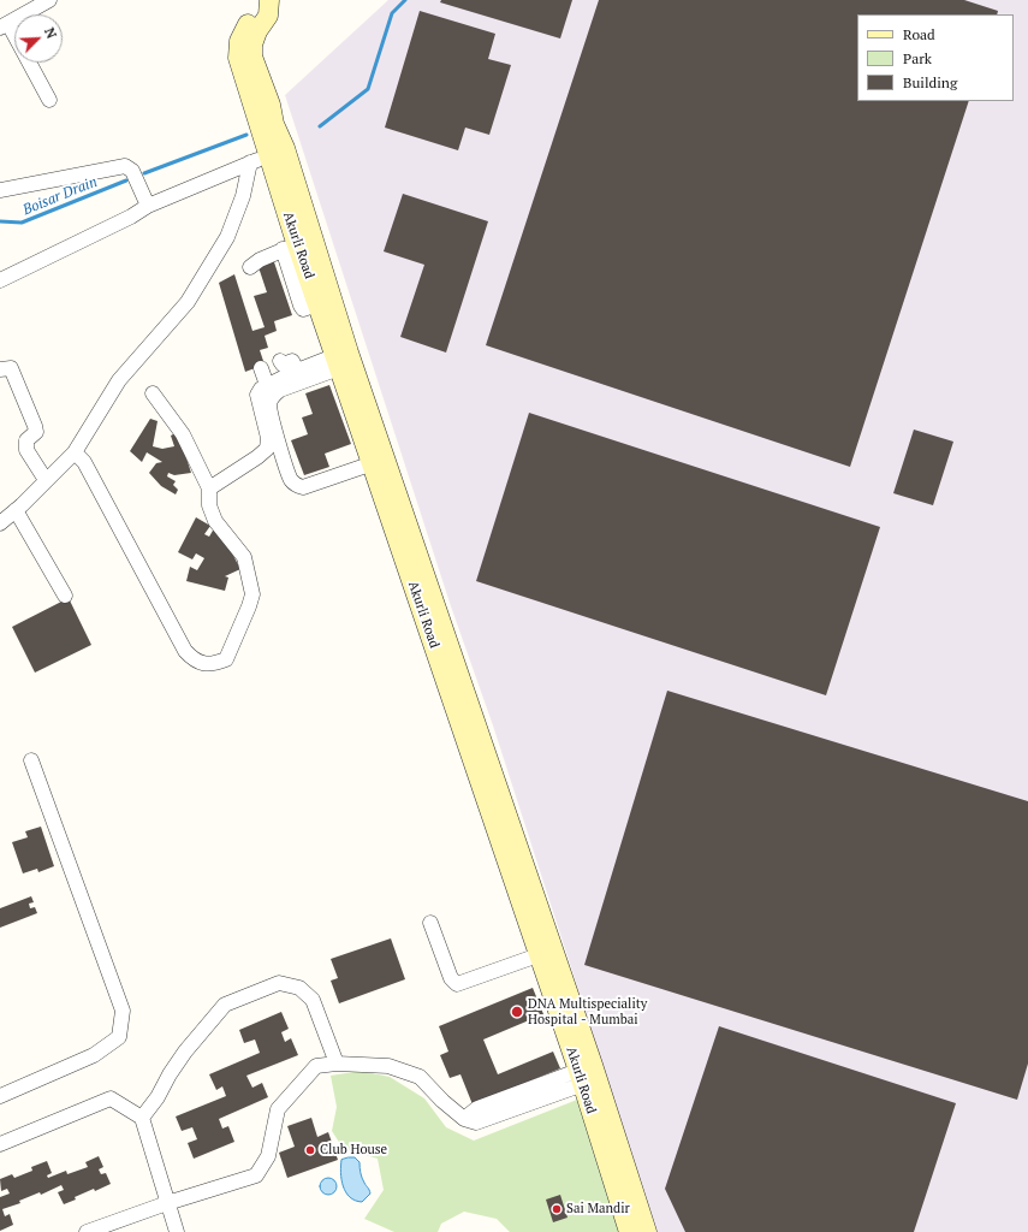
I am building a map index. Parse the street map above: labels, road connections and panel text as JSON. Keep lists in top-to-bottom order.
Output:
{
  "streets": {
    "street": ["Akurli Road"]
  },
  "water": ["Boisar Drain"],
  "places": ["DNA Multispeciality Hospital - Mumbai", "Club House", "Sai Mandir"],
  "legend": ["Road", "Park", "Building"],
  "north": "top right"
}
